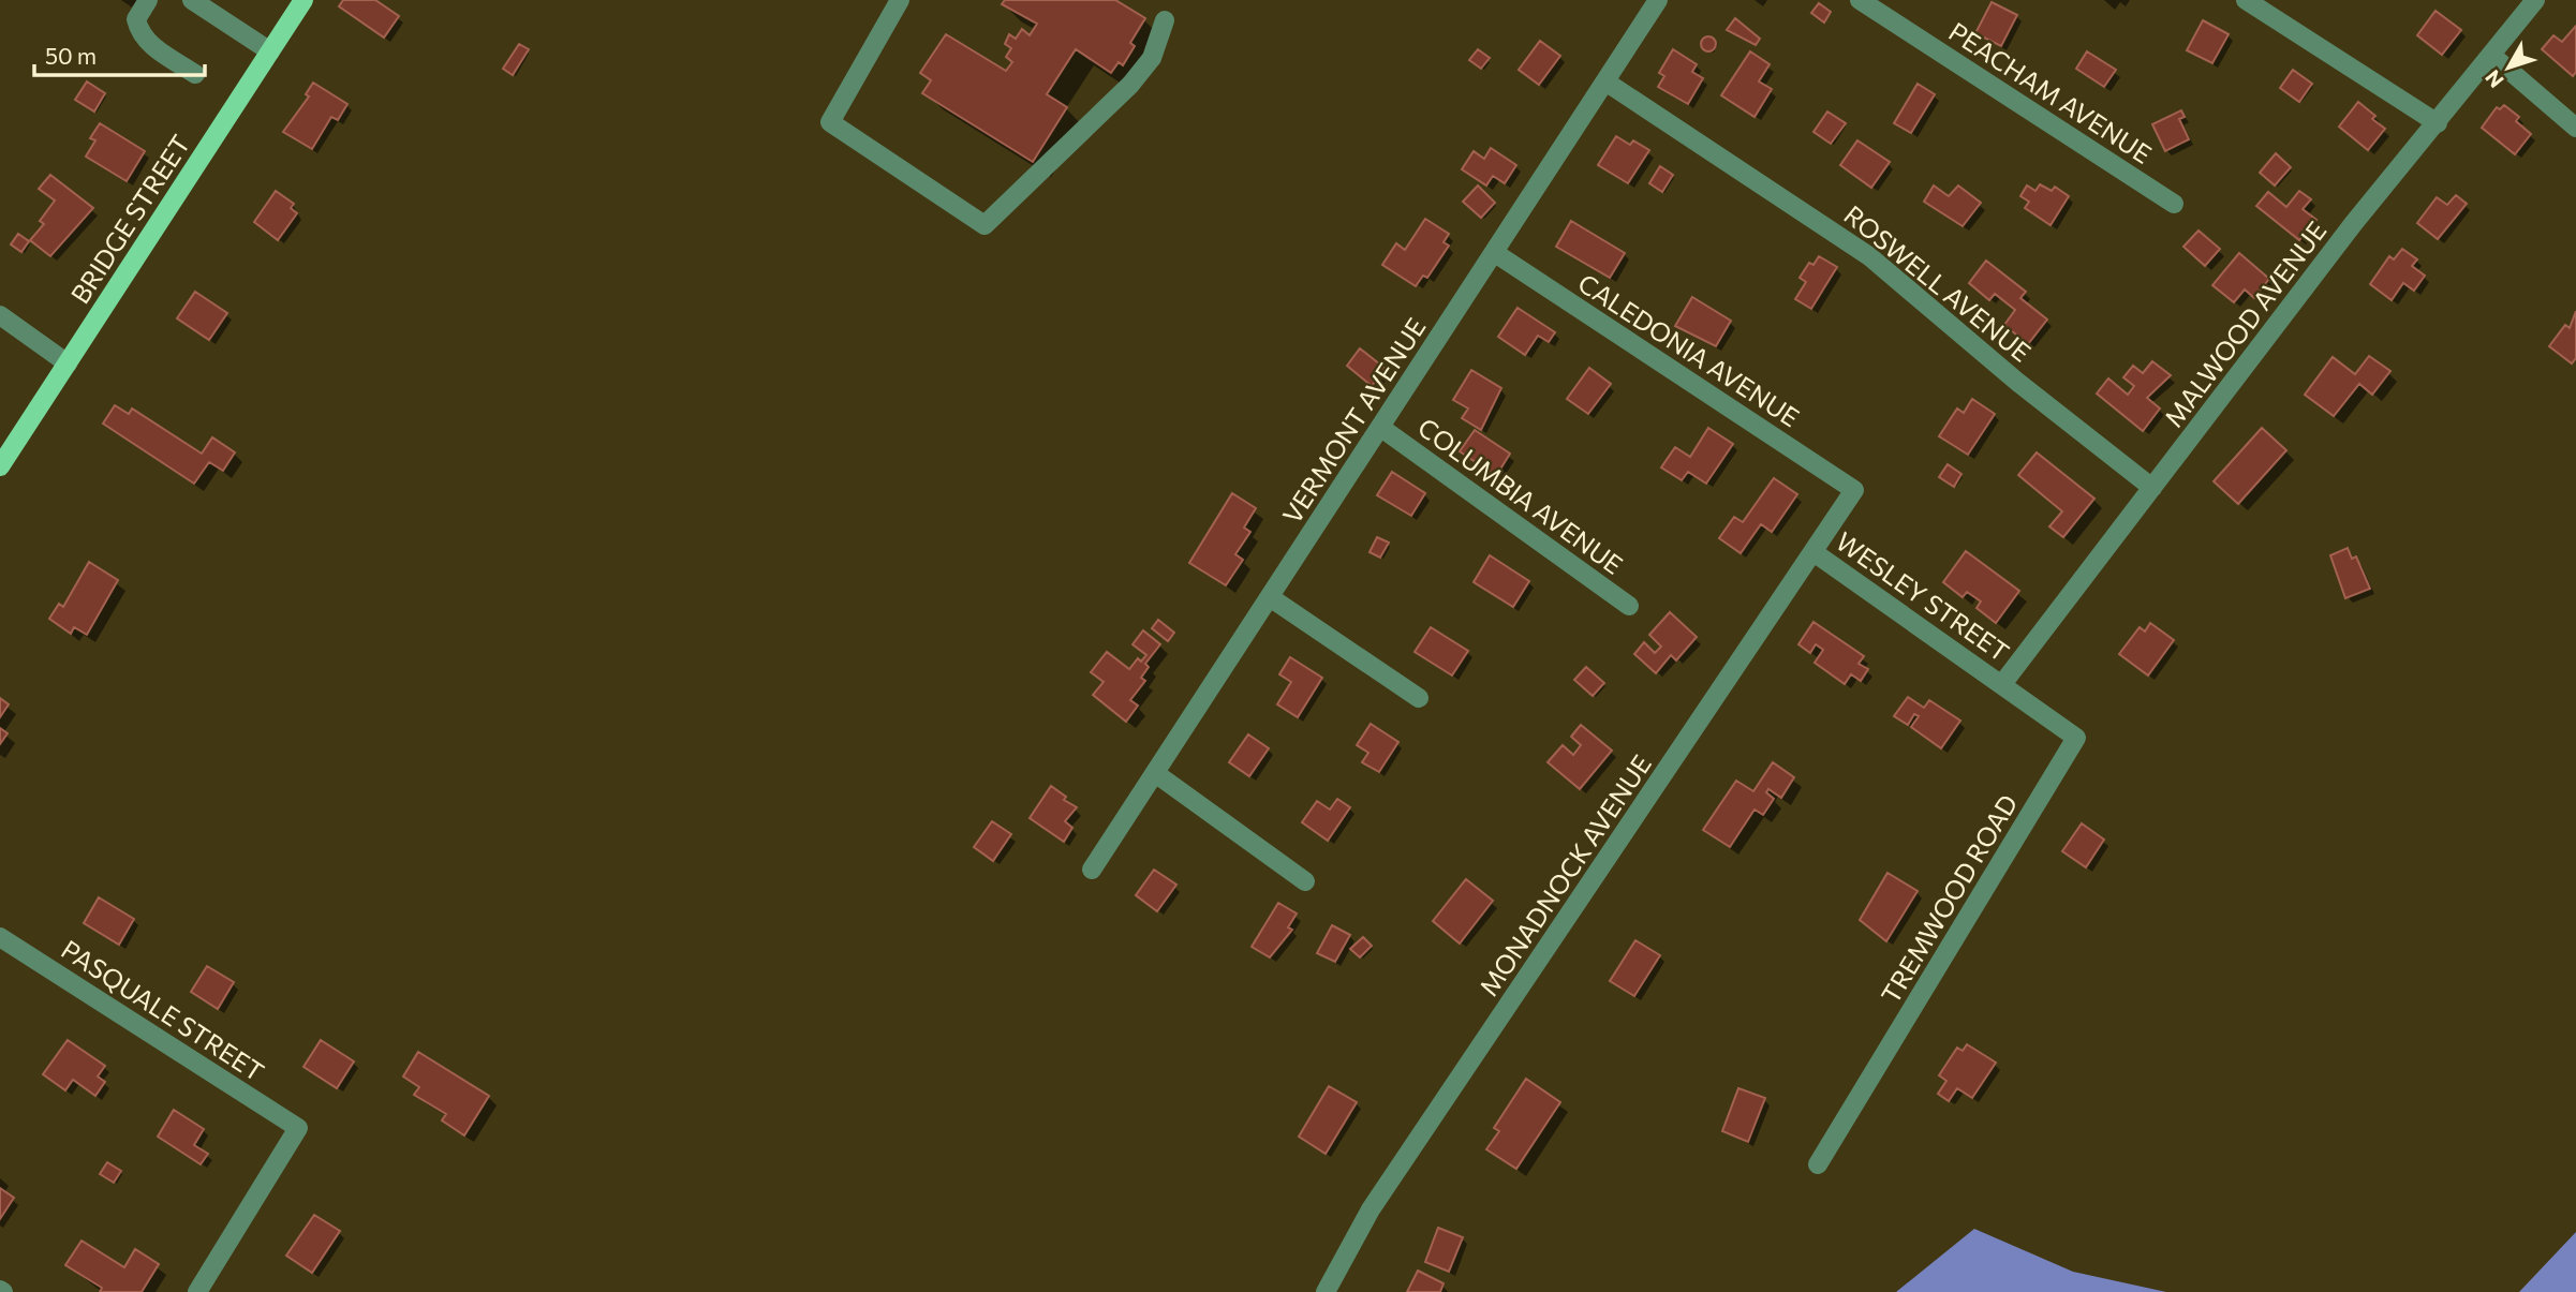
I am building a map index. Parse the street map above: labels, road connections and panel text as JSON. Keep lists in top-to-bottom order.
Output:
{
  "streets": {
    "main road": ["BRIDGE STREET"],
    "street": [
      "PEACHAM AVENUE",
      "ROSWELL AVENUE",
      "MALWOOD AVENUE",
      "CALEDONIA AVENUE",
      "VERMONT AVENUE",
      "COLUMBIA AVENUE",
      "WESLEY STREET",
      "MONADNOCK AVENUE",
      "TREMWOOD ROAD",
      "PASQUALE STREET"
    ]
  },
  "crossings": [
    ["ROSWELL AVENUE", "MALWOOD AVENUE"],
    ["ROSWELL AVENUE", "VERMONT AVENUE"],
    ["MALWOOD AVENUE", "WESLEY STREET"],
    ["MALWOOD AVENUE", "TREMWOOD ROAD"],
    ["CALEDONIA AVENUE", "VERMONT AVENUE"],
    ["CALEDONIA AVENUE", "MONADNOCK AVENUE"],
    ["VERMONT AVENUE", "COLUMBIA AVENUE"],
    ["WESLEY STREET", "MONADNOCK AVENUE"],
    ["WESLEY STREET", "TREMWOOD ROAD"]
  ],
  "scale_bar": "50 m",
  "north": "bottom left"
}
